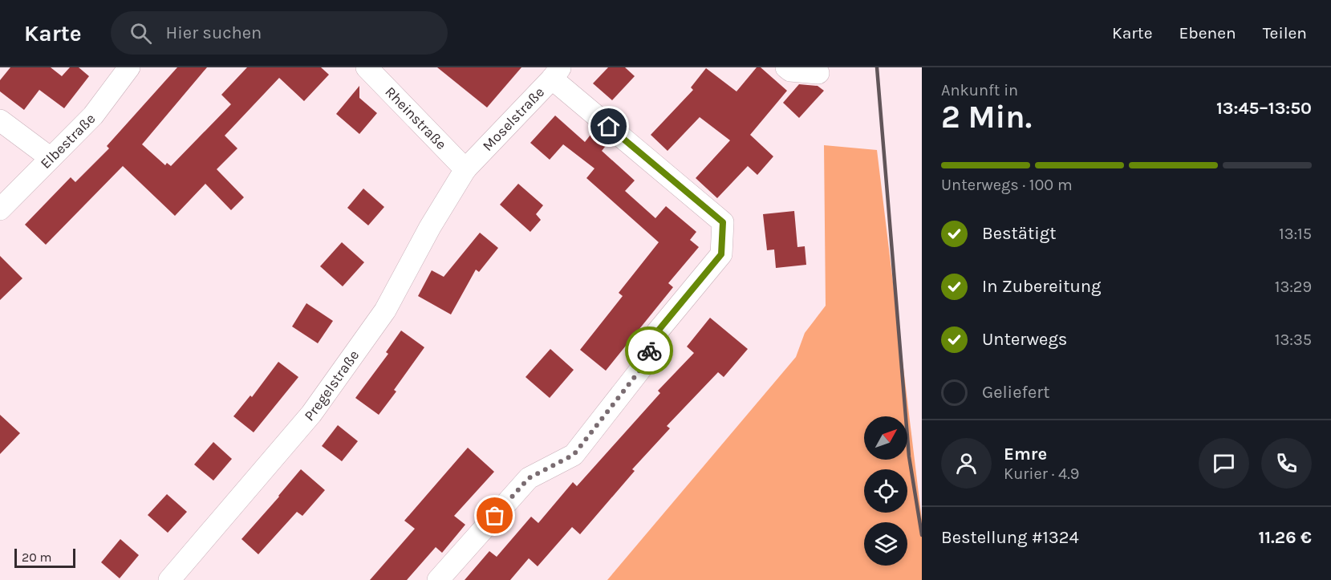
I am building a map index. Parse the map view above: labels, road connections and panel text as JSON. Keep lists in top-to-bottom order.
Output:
{
  "streets": {
    "street": [
      "Rheinstraße",
      "Moselstraße",
      "Elbestraße",
      "Pregelstraße"
    ]
  },
  "crossings": [
    ["Rheinstraße", "Moselstraße"],
    ["Rheinstraße", "Pregelstraße"],
    ["Moselstraße", "Pregelstraße"]
  ],
  "scale_bar": "20 m",
  "north": "top right",
  "page": {
    "header": "Karte",
    "search": "Hier suchen",
    "nav": ["Karte", "Ebenen", "Teilen"],
    "heading": ["2 Min.", "Ankunft in", "13:45–13:50"],
    "panel": [
      "Emre",
      "Kurier · 4.9",
      "Bestellung #1324",
      "11.26 €"
    ],
    "bar": "Unterwegs · 100 m",
    "list": [
      ["Bestätigt", "13:15"],
      ["In Zubereitung", "13:29"],
      ["Unterwegs", "13:35"],
      "Geliefert"
    ],
    "scale": "20 m"
  }
}
